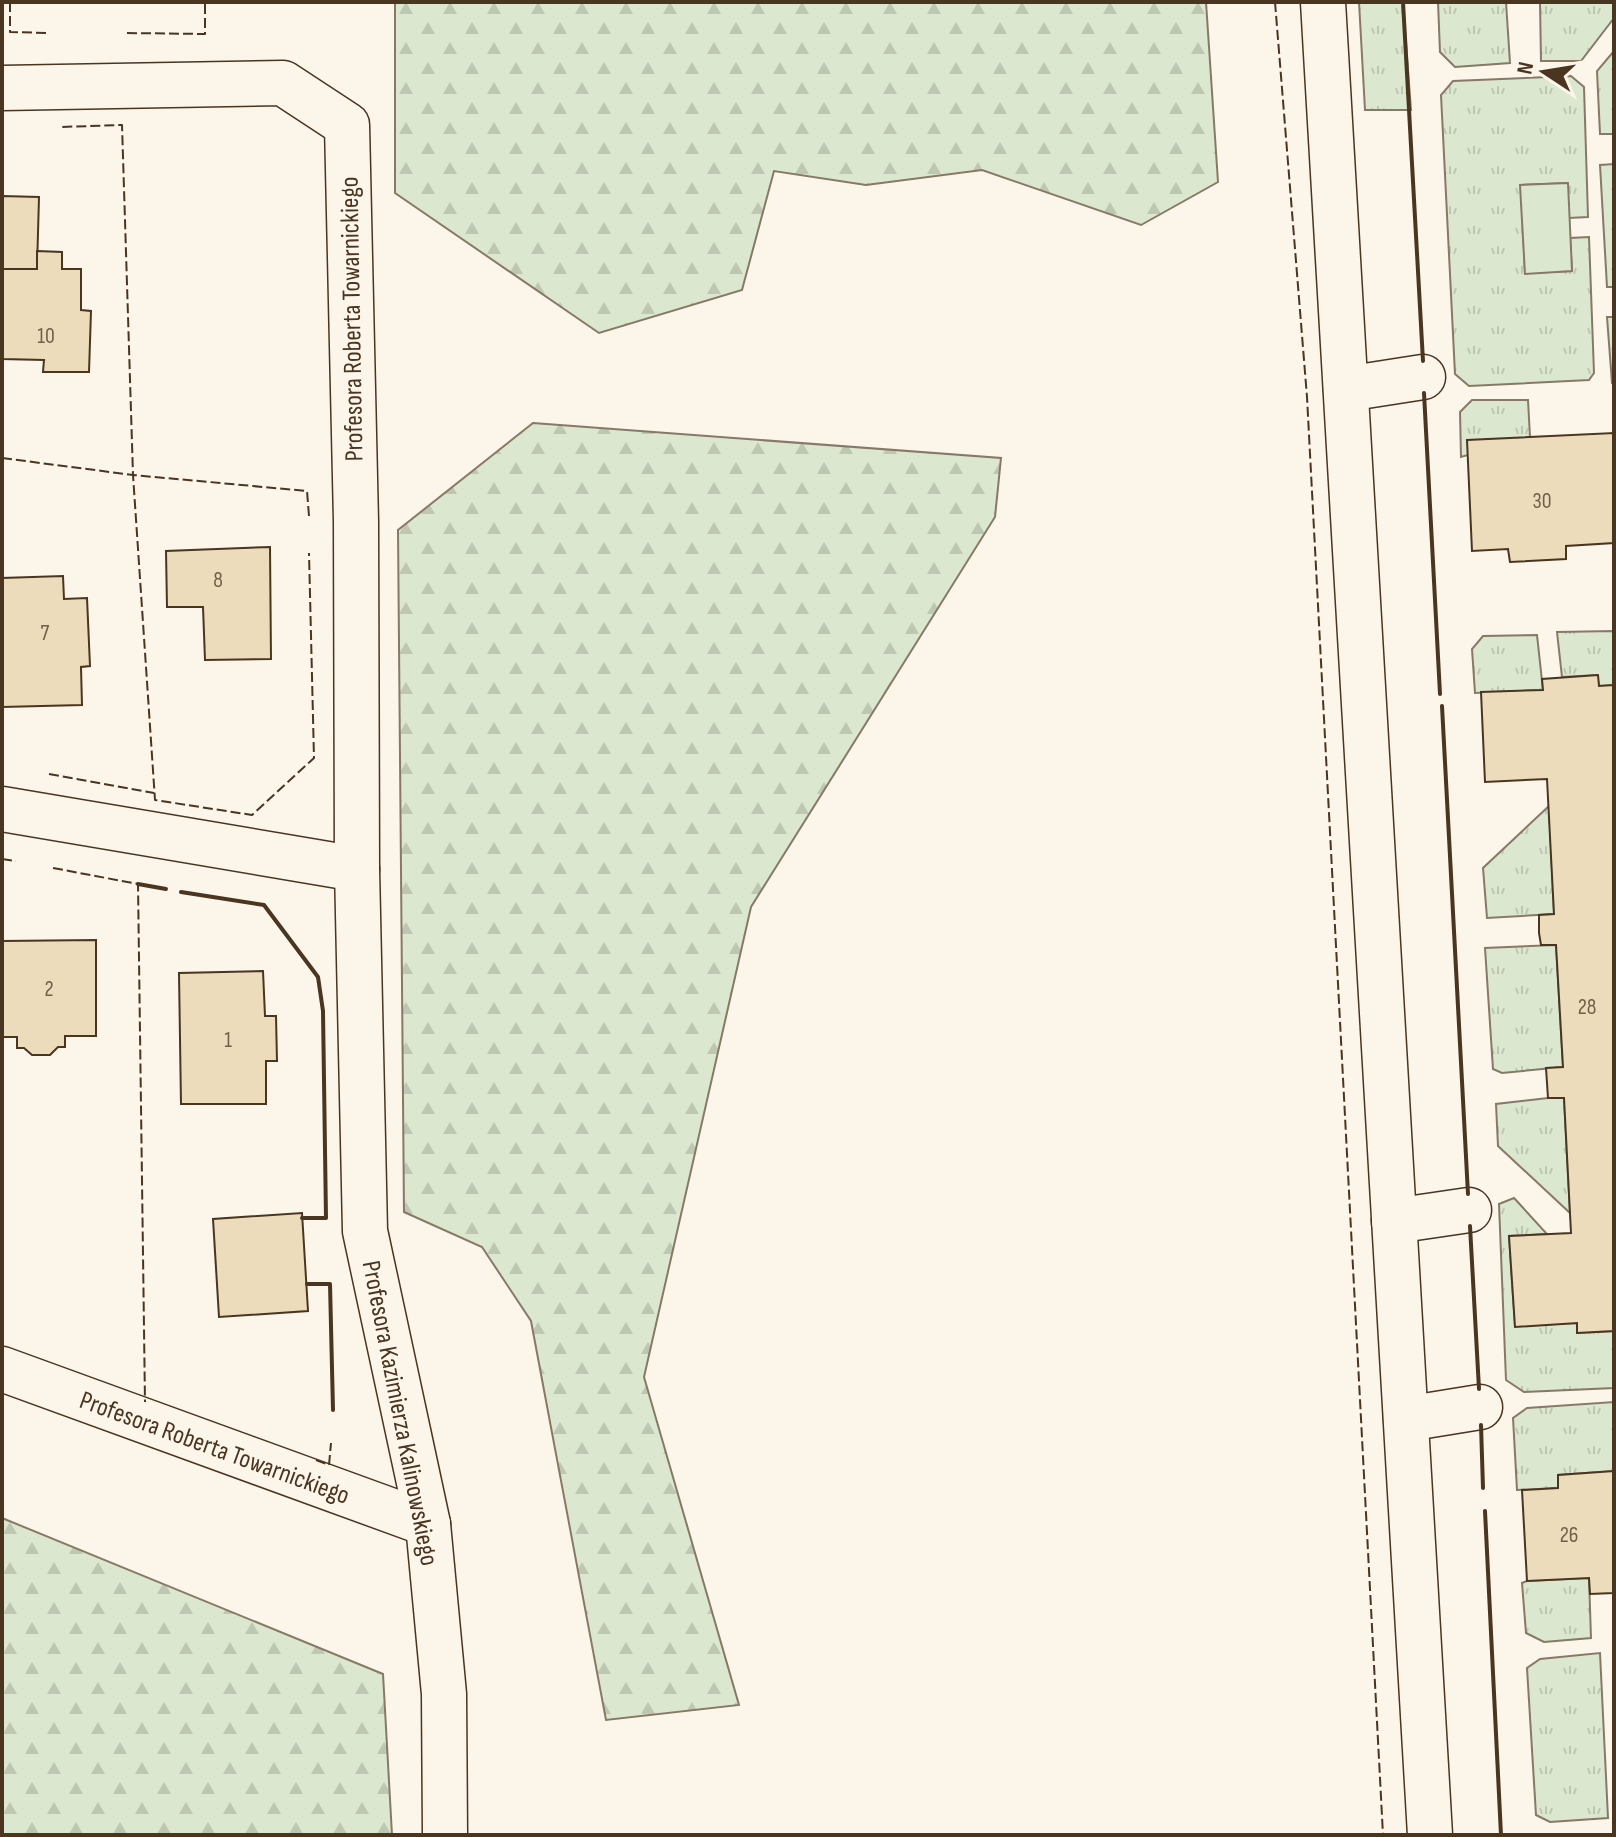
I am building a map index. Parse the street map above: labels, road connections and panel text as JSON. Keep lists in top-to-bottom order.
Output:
{
  "streets": {
    "street": ["Profesora Roberta Towarnickiego", "Profesora Kazimierza Kalinowskiego"]
  },
  "crossings": [
    ["Profesora Roberta Towarnickiego", "Profesora Kazimierza Kalinowskiego"]
  ],
  "house_numbers": [
    "10",
    "30",
    "8",
    "7",
    "2",
    "28",
    "1",
    "26"
  ],
  "north": "left"
}
